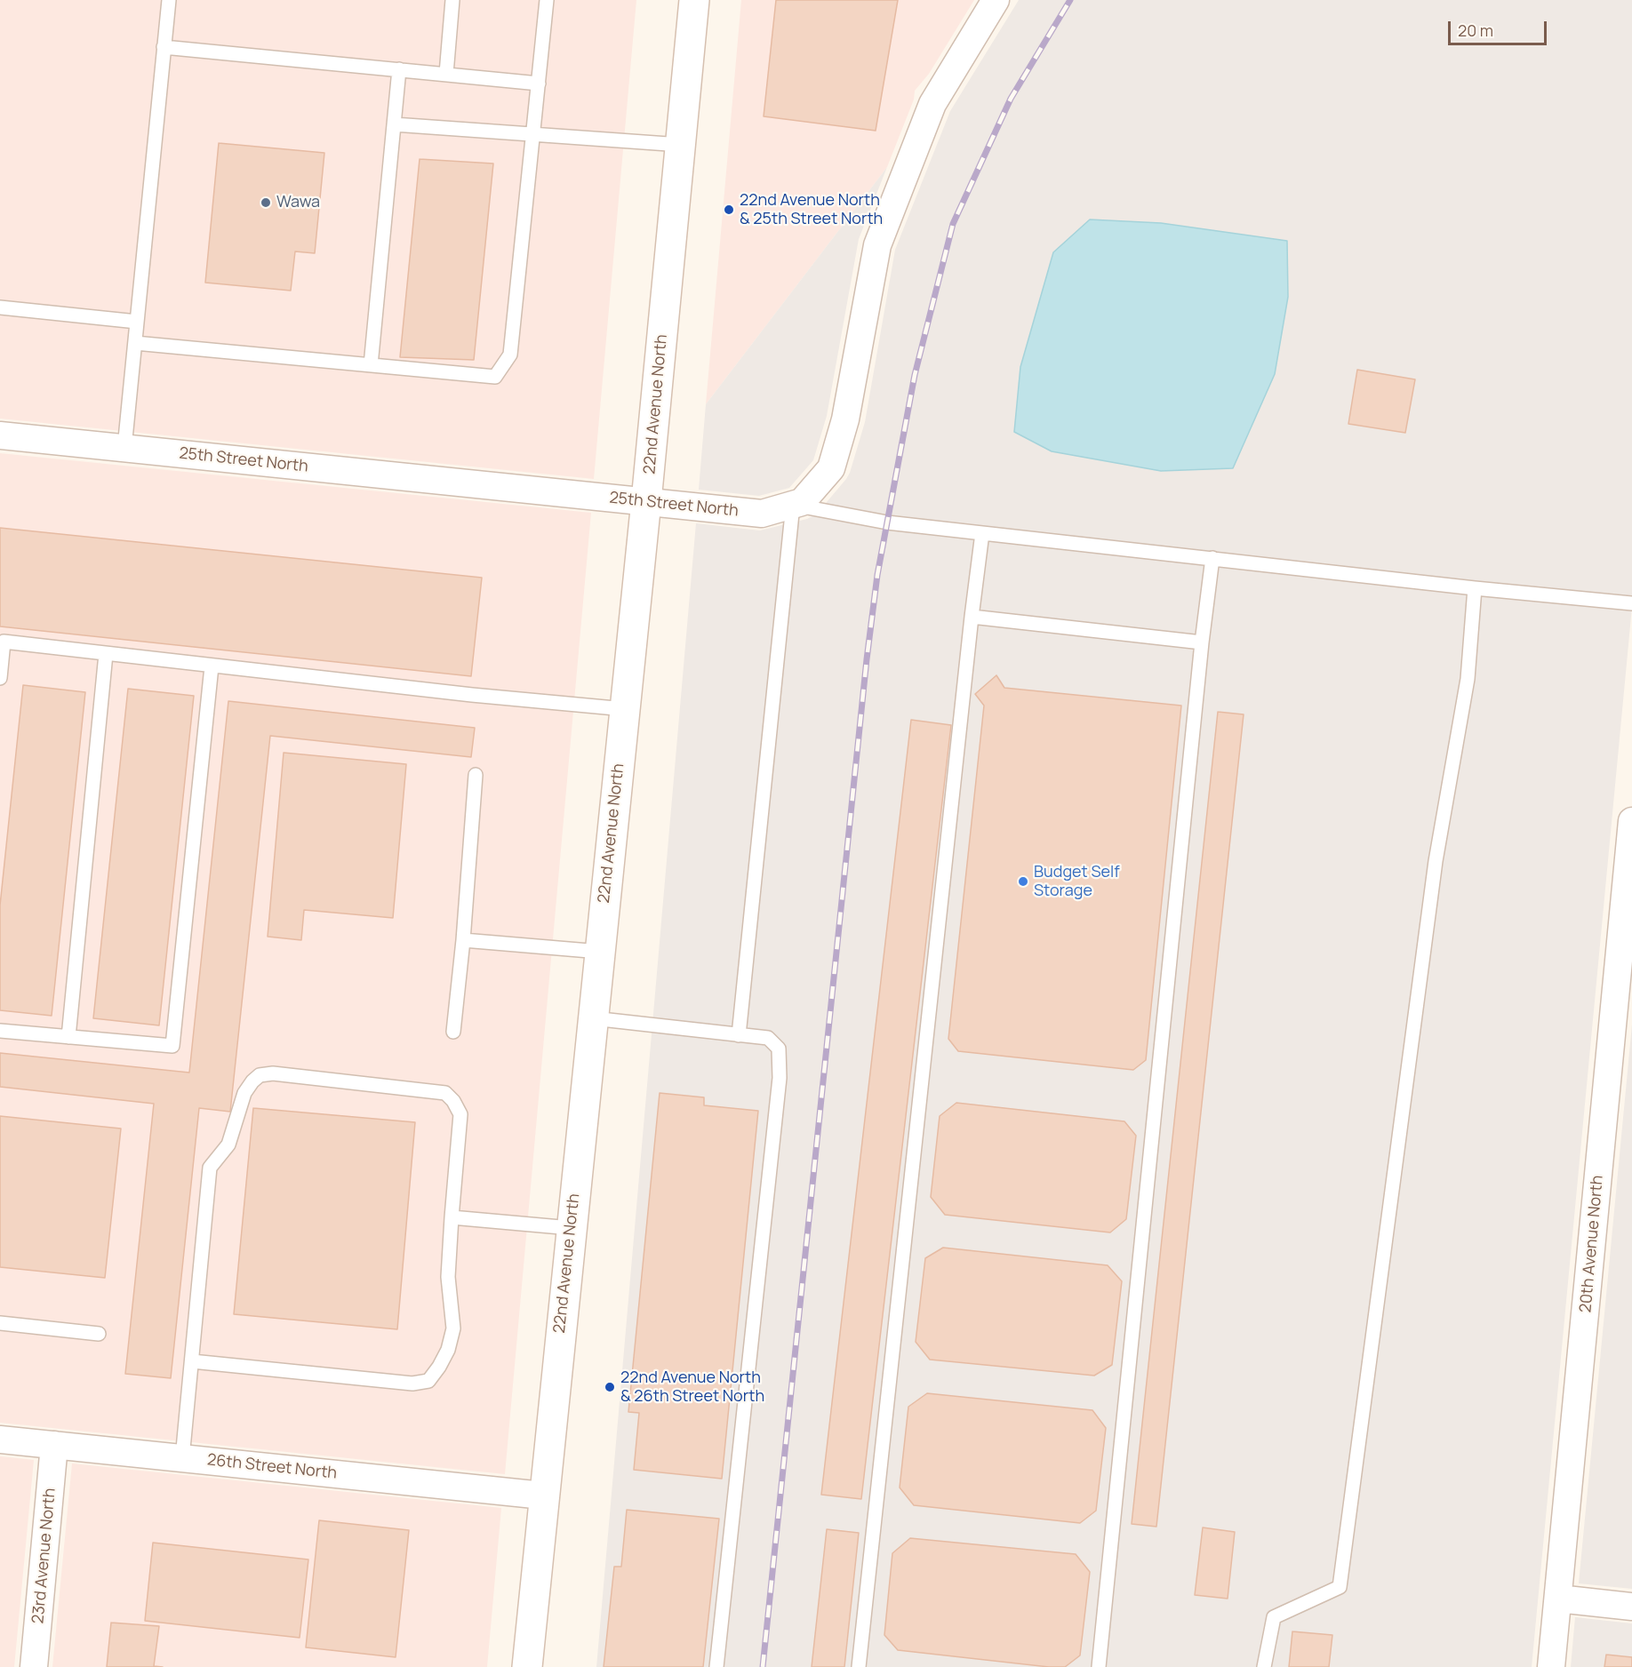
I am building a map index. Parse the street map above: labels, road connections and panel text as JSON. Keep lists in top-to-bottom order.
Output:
{
  "streets": {
    "main road": ["22nd Avenue North"],
    "street": [
      "25th Street North",
      "20th Avenue North",
      "26th Street North",
      "23rd Avenue North"
    ]
  },
  "crossings": [
    ["22nd Avenue North", "25th Street North"],
    ["22nd Avenue North", "26th Street North"],
    ["26th Street North", "23rd Avenue North"]
  ],
  "places": [
    "Wawa",
    "22nd Avenue North & 25th Street North",
    "Budget Self Storage",
    "22nd Avenue North & 26th Street North"
  ],
  "scale_bar": "20 m"
}
